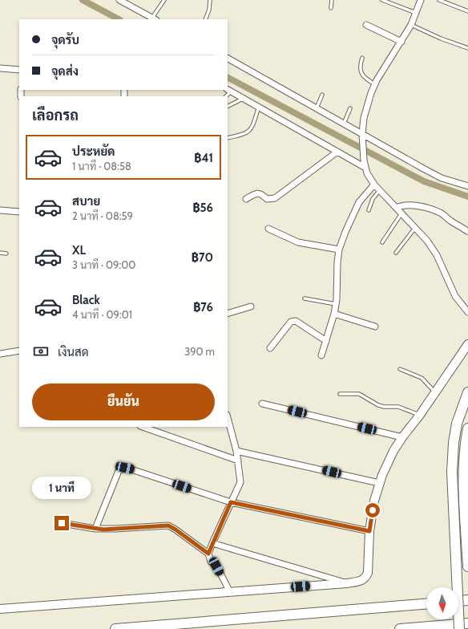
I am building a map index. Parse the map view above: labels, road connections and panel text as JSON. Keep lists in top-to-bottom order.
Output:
{
  "north": "bottom",
  "page": {
    "banner": ["จุดรับ", "จุดส่ง"],
    "heading": "เลือกรถ",
    "list": [
      {
        "name": "ประหยัด",
        "note": "1 นาที · 08:58",
        "value": "฿41"
      },
      {
        "name": "สบาย",
        "note": "2 นาที · 08:59",
        "value": "฿56"
      },
      {
        "name": "XL",
        "note": "3 นาที · 09:00",
        "value": "฿70"
      },
      {
        "name": "Black",
        "note": "4 นาที · 09:01",
        "value": "฿76"
      }
    ],
    "pay": ["เงินสด", "390 m"],
    "buttons": "ยืนยัน",
    "bubble": "1 นาที"
  }
}
